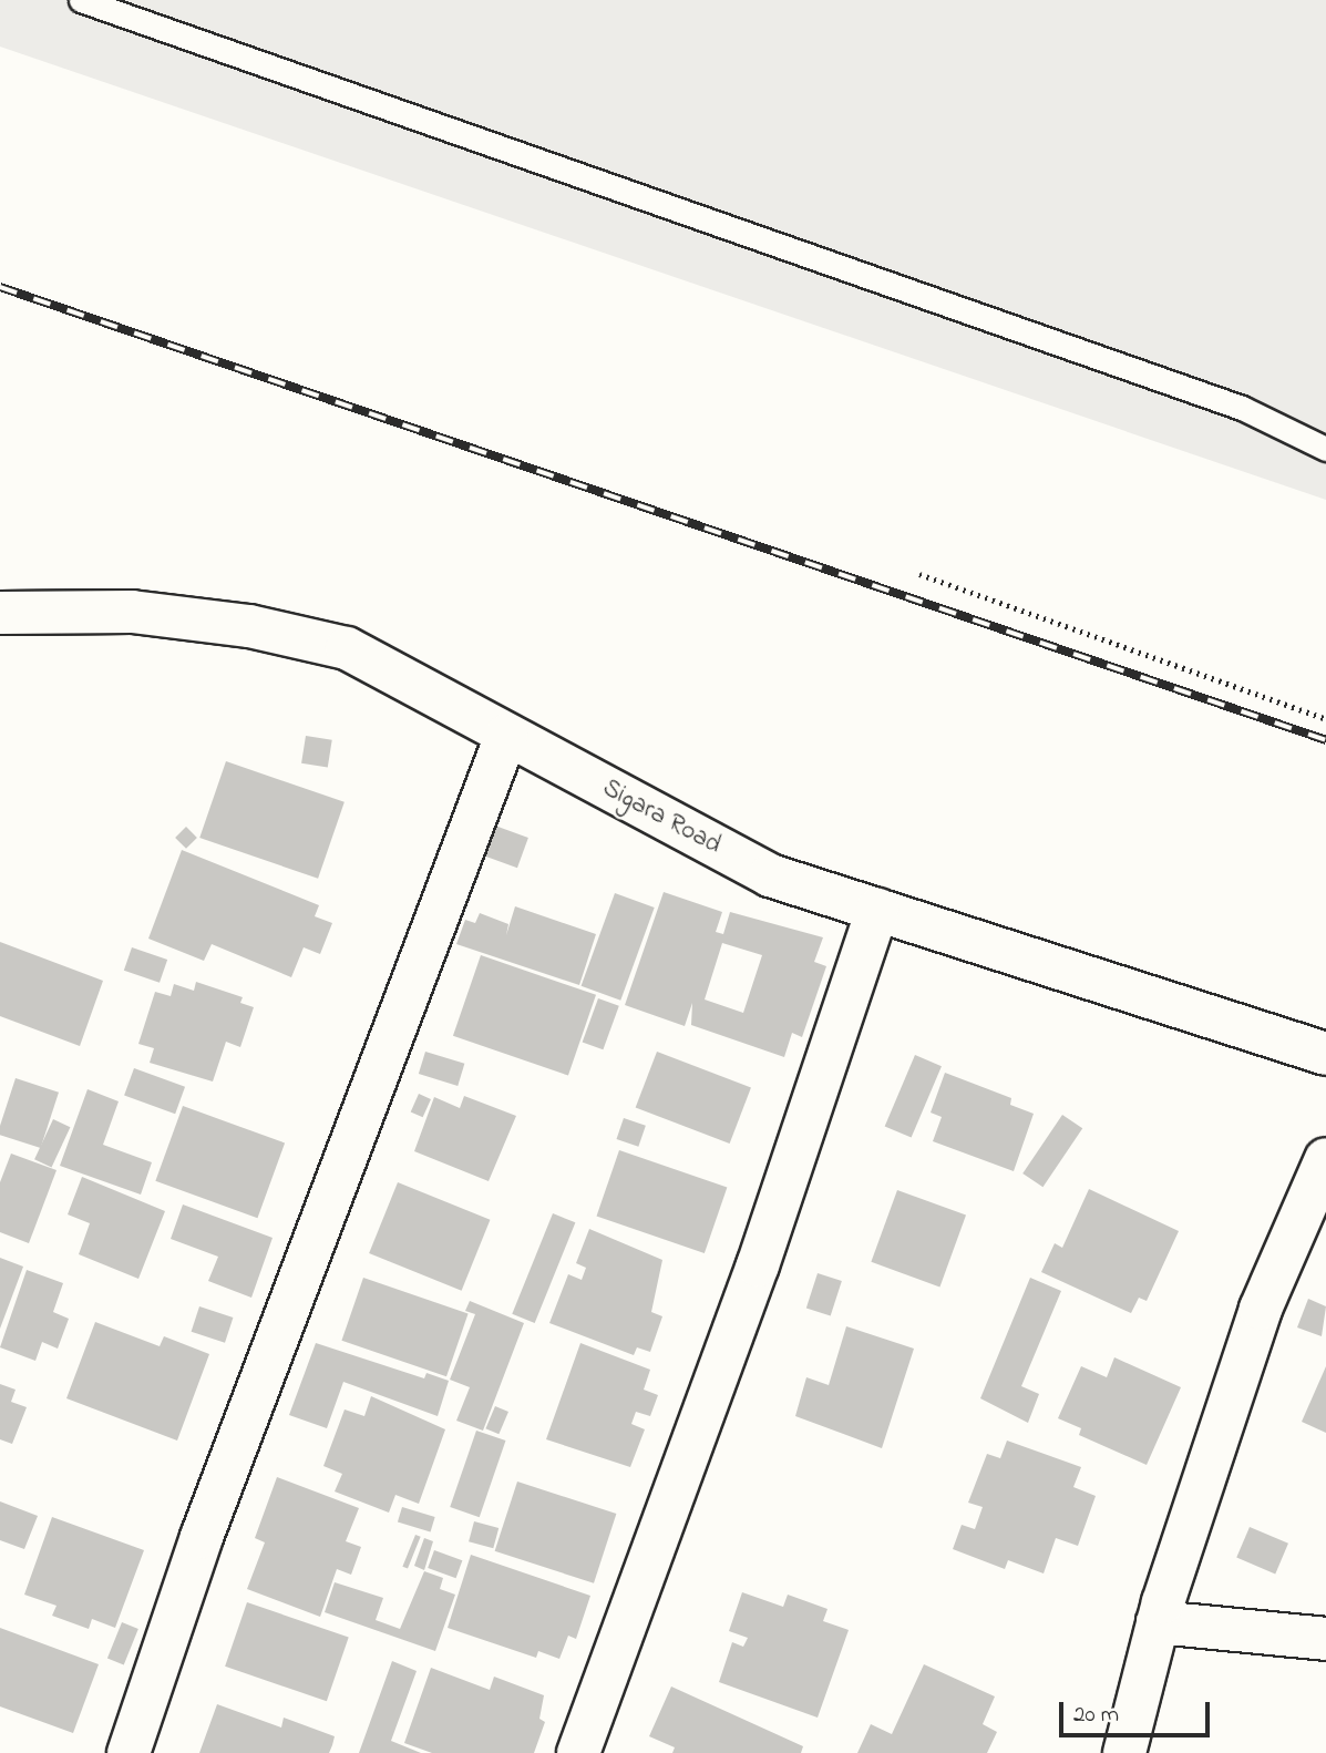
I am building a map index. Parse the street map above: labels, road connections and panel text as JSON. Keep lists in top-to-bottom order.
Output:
{
  "streets": {
    "street": ["Sigara Road"]
  },
  "scale_bar": "20 m"
}
